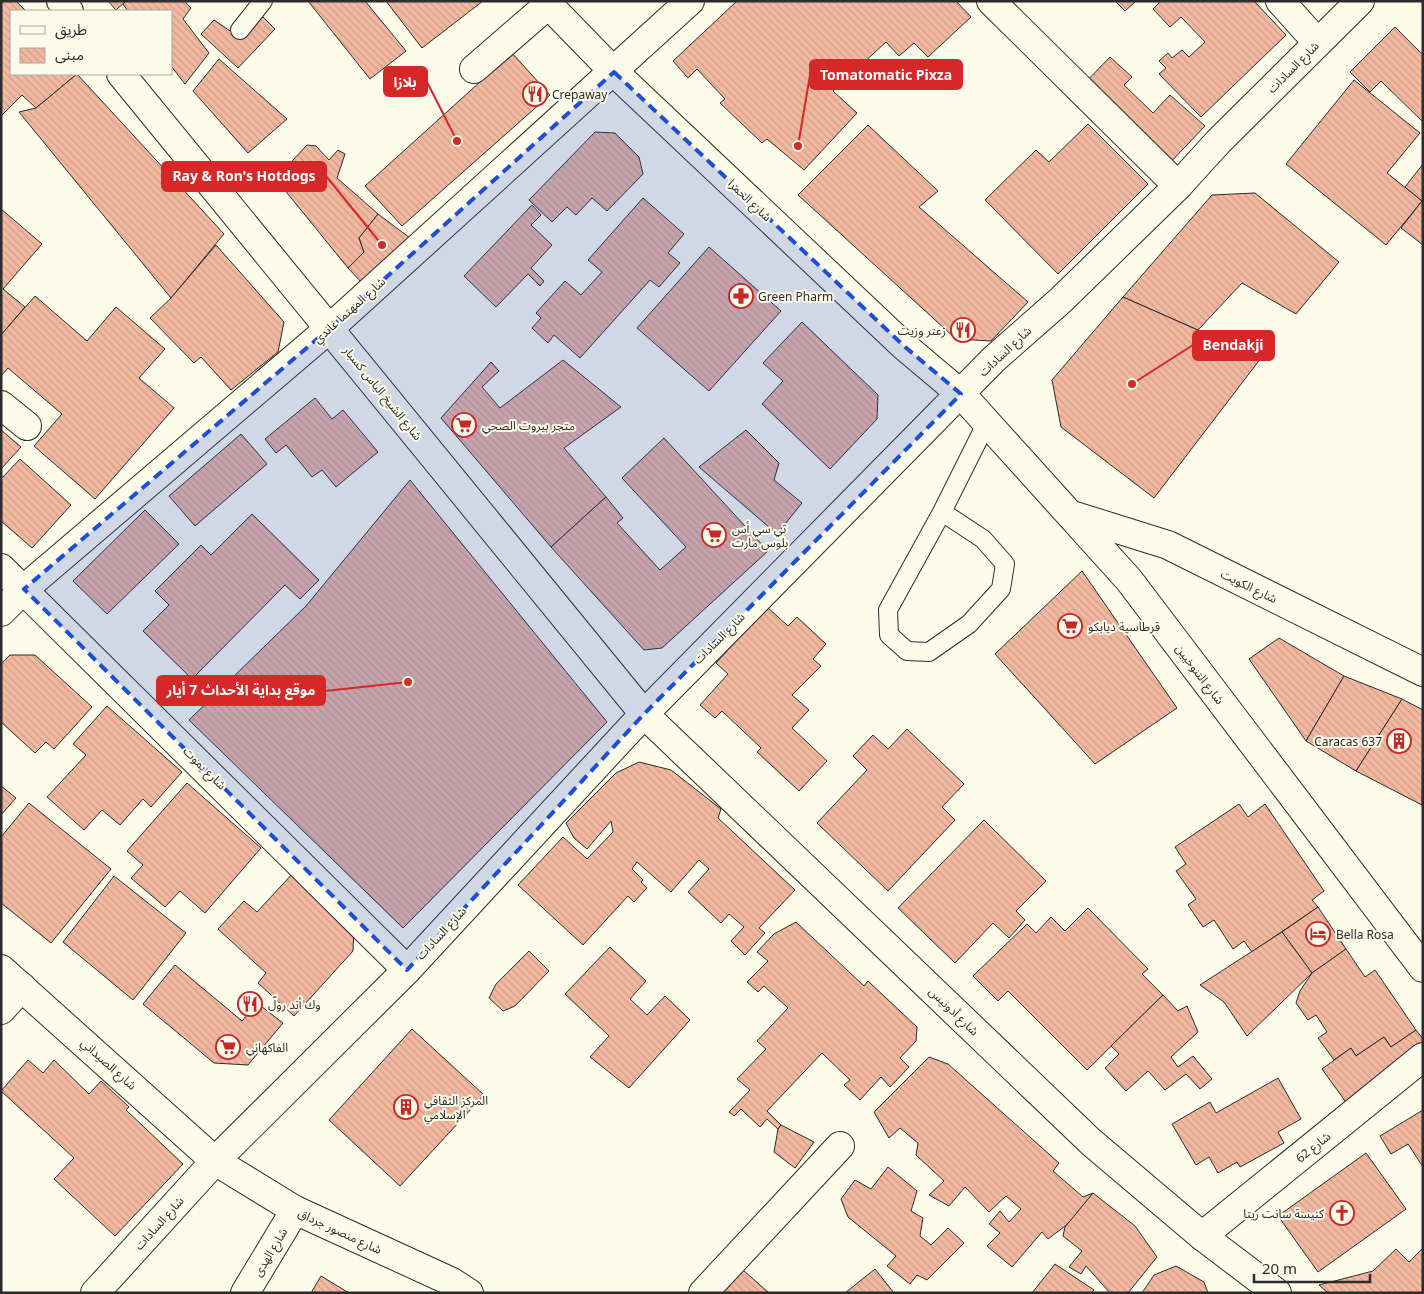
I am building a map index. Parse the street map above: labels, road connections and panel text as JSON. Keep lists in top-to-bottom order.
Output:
{
  "streets": {
    "street": [
      "شارع السادات",
      "شارع الحمرا",
      "شارع المهتما غاندي",
      "شارع الشيخ الياس كسبار",
      "شارع الكويت",
      "شارع التنوخيين",
      "شارع يموت",
      "شارع أدونيس",
      "شارع الصيداني",
      "شارع 62",
      "شارع منصور جرداق",
      "شارع الهدى"
    ]
  },
  "crossings": [
    ["شارع السادات", "شارع الحمرا"],
    ["شارع السادات", "شارع الشيخ الياس كسبار"],
    ["شارع السادات", "شارع التنوخيين"],
    ["شارع السادات", "شارع يموت"],
    ["شارع السادات", "شارع أدونيس"],
    ["شارع السادات", "شارع الصيداني"],
    ["شارع السادات", "شارع منصور جرداق"],
    ["شارع الحمرا", "شارع المهتما غاندي"],
    ["شارع الحمرا", "شارع التنوخيين"],
    ["شارع المهتما غاندي", "شارع الشيخ الياس كسبار"],
    ["شارع المهتما غاندي", "شارع يموت"],
    ["شارع الشيخ الياس كسبار", "شارع أدونيس"],
    ["شارع الكويت", "شارع التنوخيين"],
    ["شارع أدونيس", "شارع 62"],
    ["شارع الصيداني", "شارع منصور جرداق"],
    ["شارع منصور جرداق", "شارع الهدى"]
  ],
  "places": {
    "restaurant": ["Crepaway", "زعتر وزيت", "وك أند رولّ"],
    "other": [
      "بلازا",
      "Tomatomatic Pixza",
      "Ray & Ron's Hotdogs",
      "Bendakji",
      "موقع بداية الأحداث 7 أيار"
    ],
    "pharmacy": ["Green Pharm"],
    "supermarket": [
      "متجر بيروت الصحي",
      "تي سي أس بلوس مارت",
      "قرطاسية ديابكو",
      "الفاكهاني"
    ],
    "building": ["Caracas 637", "المركز الثقافي الإسلامي"],
    "hotel": ["Bella Rosa"],
    "church": ["كنيسة سانت ريتا"]
  },
  "legend": ["طريق", "مبنى"],
  "scale_bar": "20 m"
}
